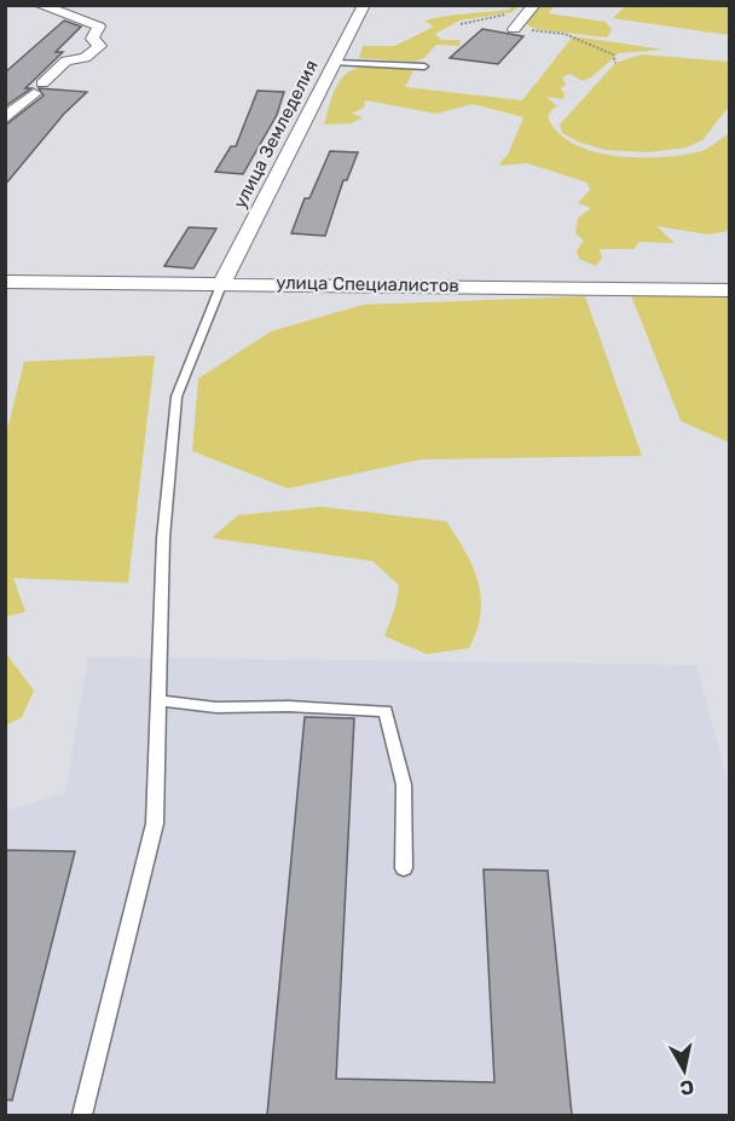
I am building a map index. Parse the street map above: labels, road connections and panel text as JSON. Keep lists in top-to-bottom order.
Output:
{
  "streets": {
    "street": ["улица Земледелия", "улица Специалистов"]
  },
  "crossings": [
    ["улица Земледелия", "улица Специалистов"]
  ],
  "north": "bottom"
}
